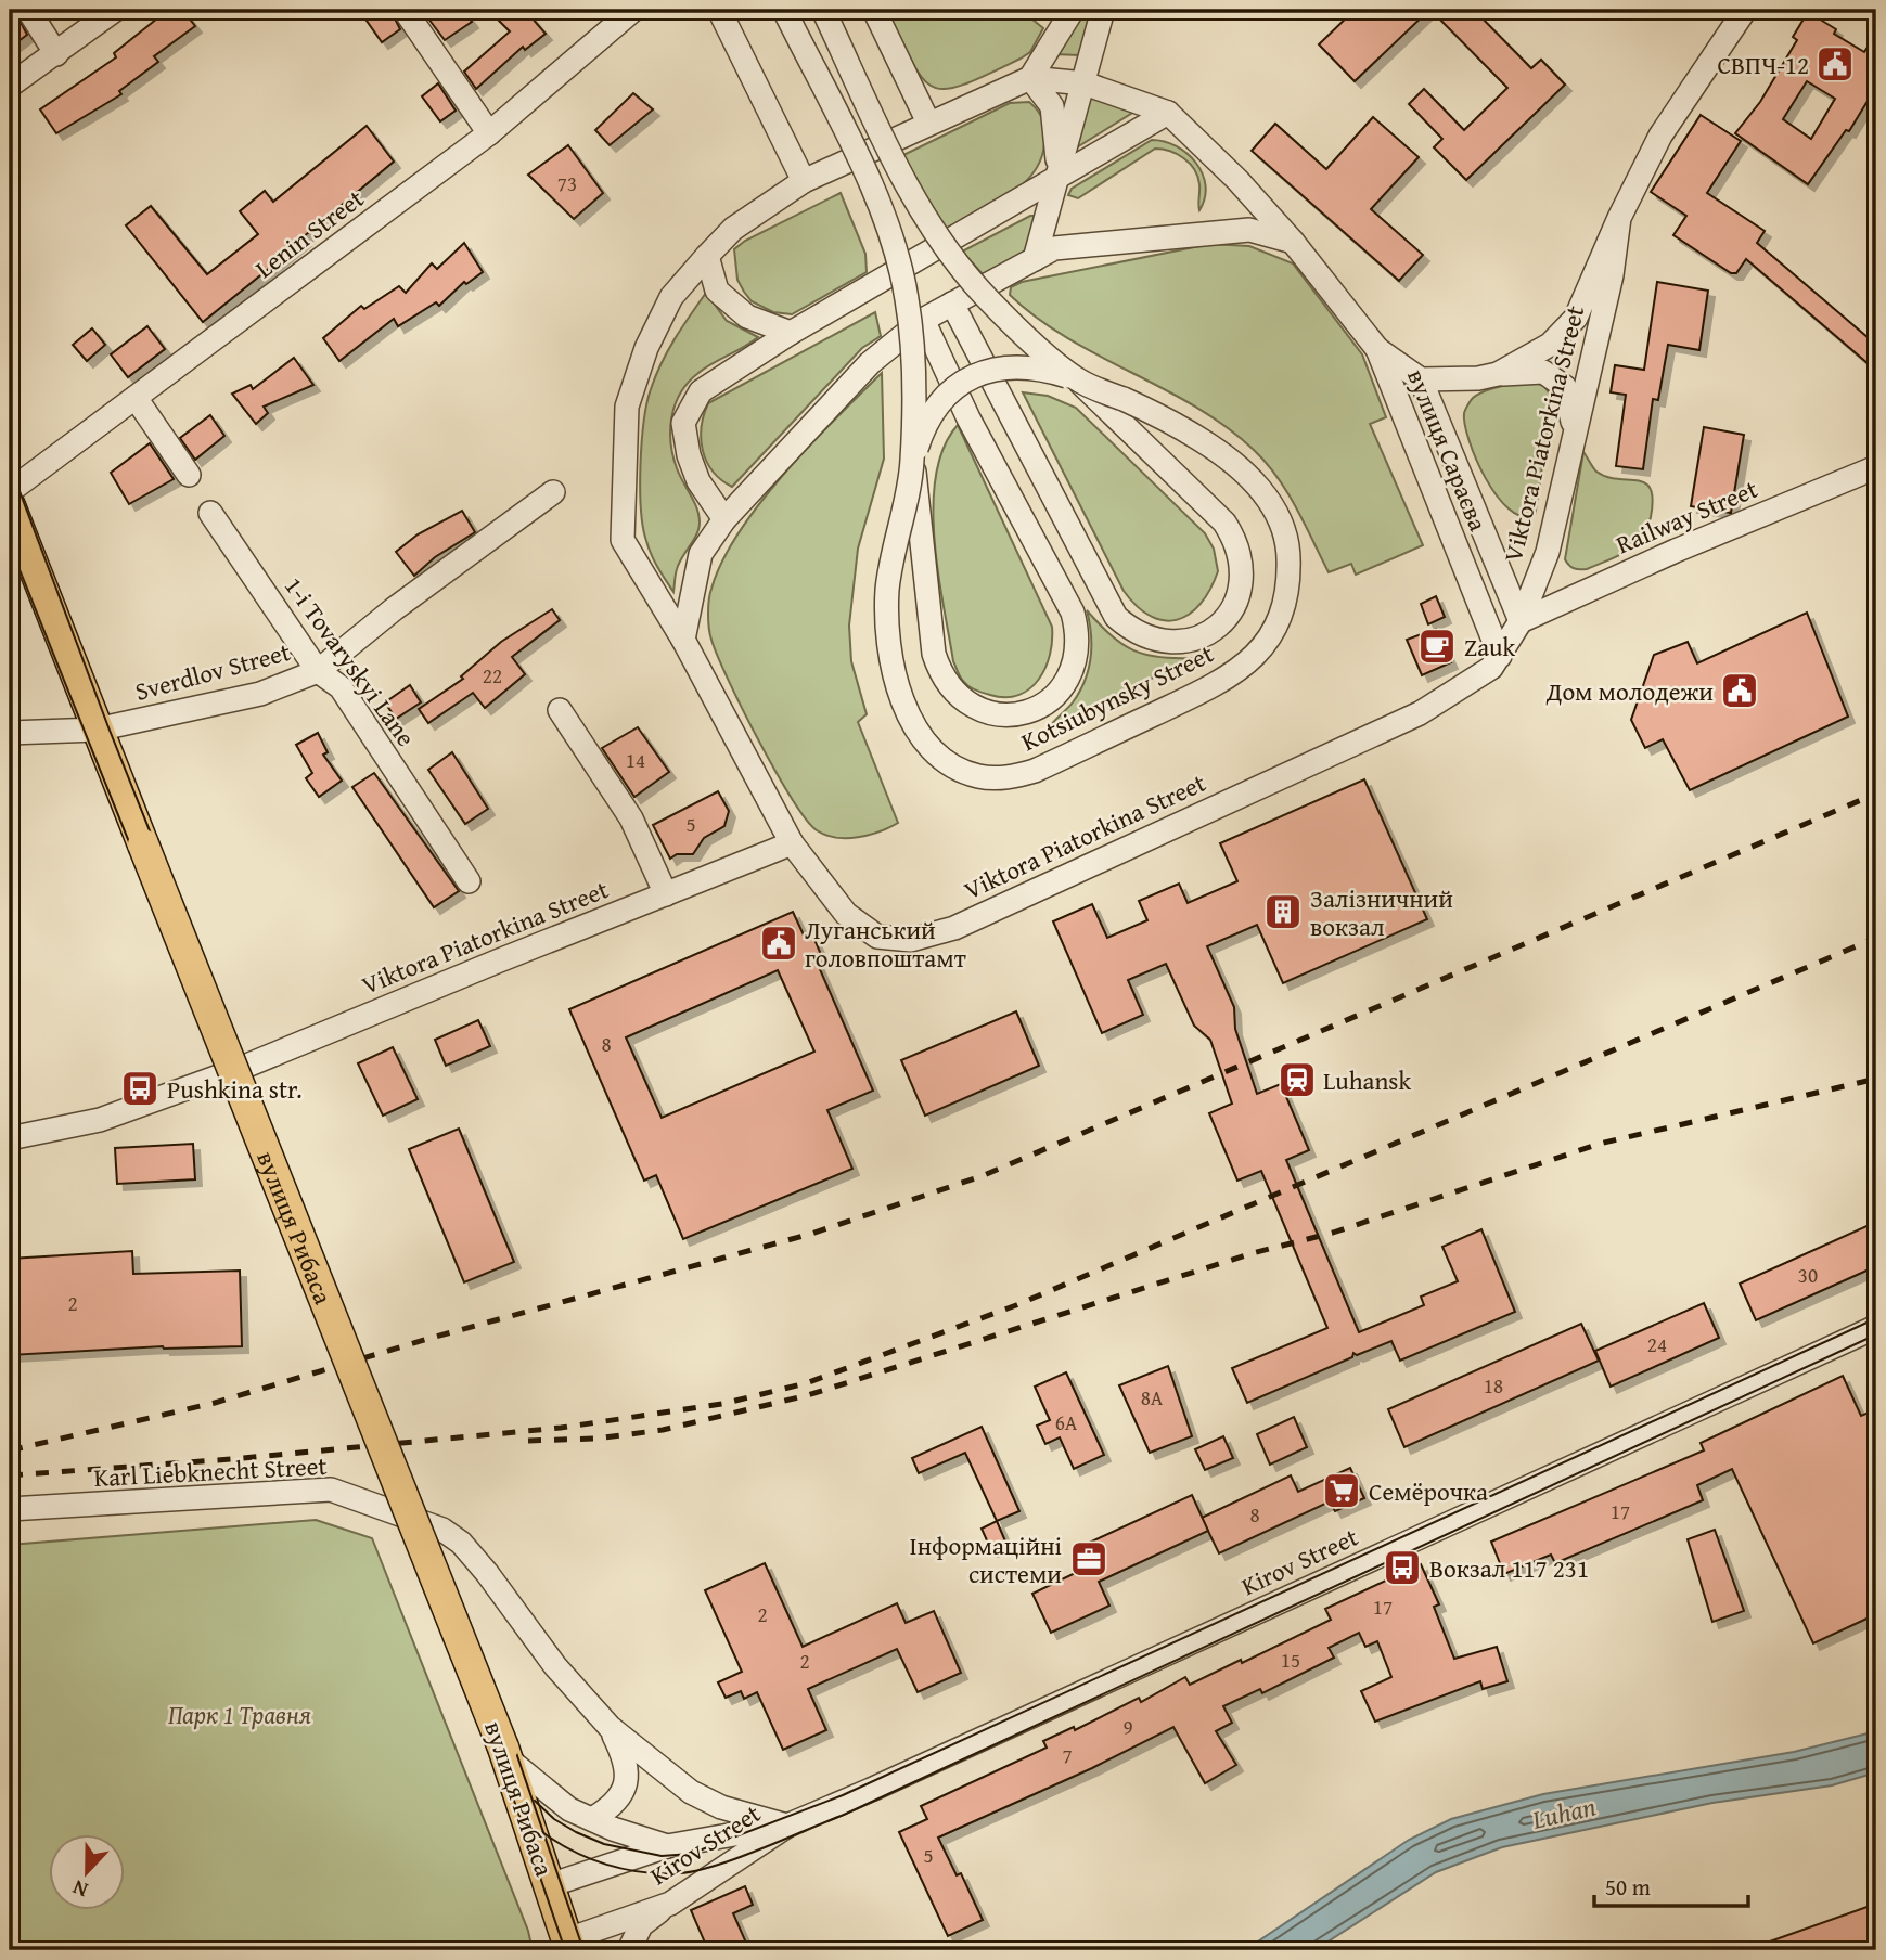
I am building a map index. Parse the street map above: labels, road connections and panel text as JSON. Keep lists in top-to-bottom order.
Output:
{
  "streets": {
    "main road": ["вулиця Рибаса"],
    "street": [
      "Lenin Street",
      "Viktora Piatorkina Street",
      "вулиця Сараєва",
      "Railway Street",
      "1-i Tovaryskyi Lane",
      "Sverdlov Street",
      "Kotsiubynsky Street",
      "Karl Liebknecht Street",
      "Kirov Street"
    ]
  },
  "crossings": [
    ["Viktora Piatorkina Street", "вулиця Сараєва"],
    ["Viktora Piatorkina Street", "Railway Street"],
    ["1-i Tovaryskyi Lane", "Sverdlov Street"],
    ["Sverdlov Street", "вулиця Рибаса"],
    ["вулиця Рибаса", "Kirov Street"],
    ["Karl Liebknecht Street", "Kirov Street"]
  ],
  "water": ["Luhan"],
  "parks": ["Парк 1 Травня"],
  "places": {
    "public building": ["СВПЧ-12", "Дом молодежи", "Луганський головпоштамт"],
    "cafe": ["Zauk"],
    "building": ["Залізничний вокзал"],
    "station": ["Luhansk"],
    "bus stop": ["Pushkina str.", "Вокзал 117 231"],
    "supermarket": ["Семёрочка"],
    "office": ["Інформаційні системи"]
  },
  "house_numbers": [
    "73",
    "22",
    "14",
    "5",
    "8",
    "30",
    "2",
    "24",
    "18",
    "8А",
    "6А",
    "17",
    "8",
    "17",
    "2",
    "15",
    "2",
    "9",
    "7",
    "5"
  ],
  "scale_bar": "50 m",
  "north": "bottom"
}
